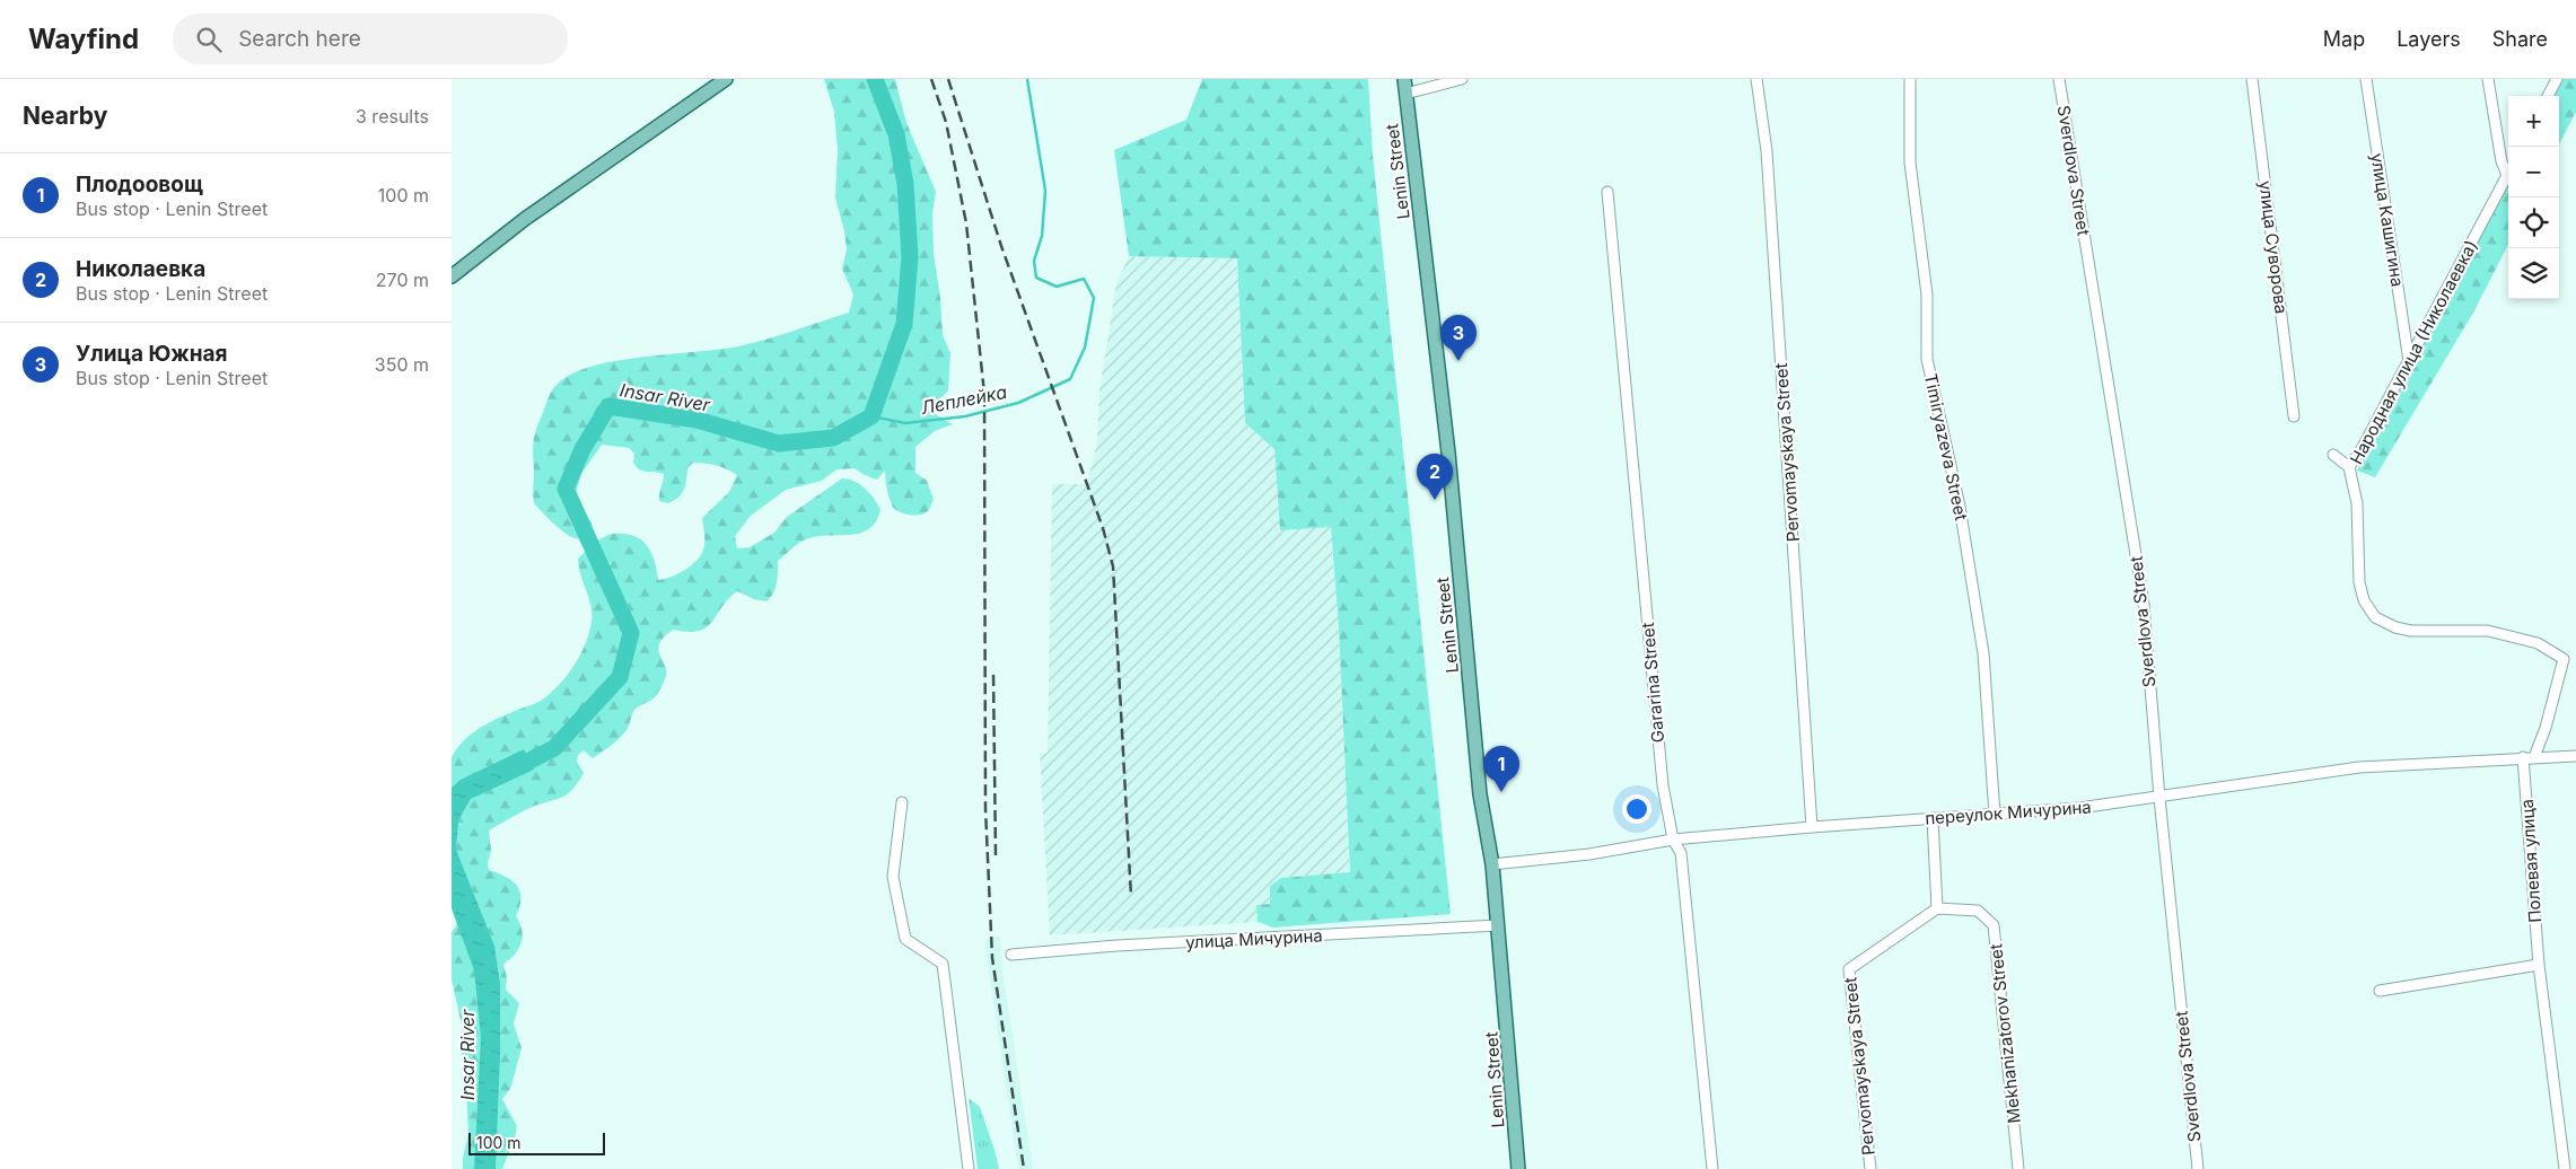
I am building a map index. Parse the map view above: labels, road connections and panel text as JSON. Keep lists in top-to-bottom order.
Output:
{
  "streets": {
    "main road": ["Lenin Street"],
    "street": [
      "Sverdlova Street",
      "улица Кашигина",
      "улица Суворова",
      "Народная улица (Николаевка)",
      "Timiryazeva Street",
      "Pervomayskaya Street",
      "Gararina Street",
      "переулок Мичурина",
      "Полевая улица",
      "улица Мичурина",
      "Mekhanizatorov Street"
    ]
  },
  "crossings": [
    ["Sverdlova Street", "переулок Мичурина"],
    ["Lenin Street", "переулок Мичурина"],
    ["Lenin Street", "улица Мичурина"],
    ["улица Кашигина", "Народная улица (Николаевка)"],
    ["Народная улица (Николаевка)", "переулок Мичурина"],
    ["Народная улица (Николаевка)", "Полевая улица"],
    ["Timiryazeva Street", "переулок Мичурина"],
    ["Pervomayskaya Street", "переулок Мичурина"],
    ["Pervomayskaya Street", "Mekhanizatorov Street"],
    ["Gararina Street", "переулок Мичурина"],
    ["переулок Мичурина", "Полевая улица"]
  ],
  "water": ["Insar River", "Леплейка"],
  "scale_bar": "100 m",
  "page": {
    "header": "Wayfind",
    "search": "Search here",
    "nav": ["Map", "Layers", "Share"],
    "heading": ["Nearby", "3 results"],
    "map_buttons": ["+", "−"],
    "list": [
      {
        "mark": "1",
        "name": "Плодоовощ",
        "note": "Bus stop · Lenin Street",
        "value": "100 m"
      },
      {
        "mark": "2",
        "name": "Николаевка",
        "note": "Bus stop · Lenin Street",
        "value": "270 m"
      },
      {
        "mark": "3",
        "name": "Улица Южная",
        "note": "Bus stop · Lenin Street",
        "value": "350 m"
      }
    ],
    "pins": ["3", "2", "1"],
    "scale": "100 m"
  }
}
